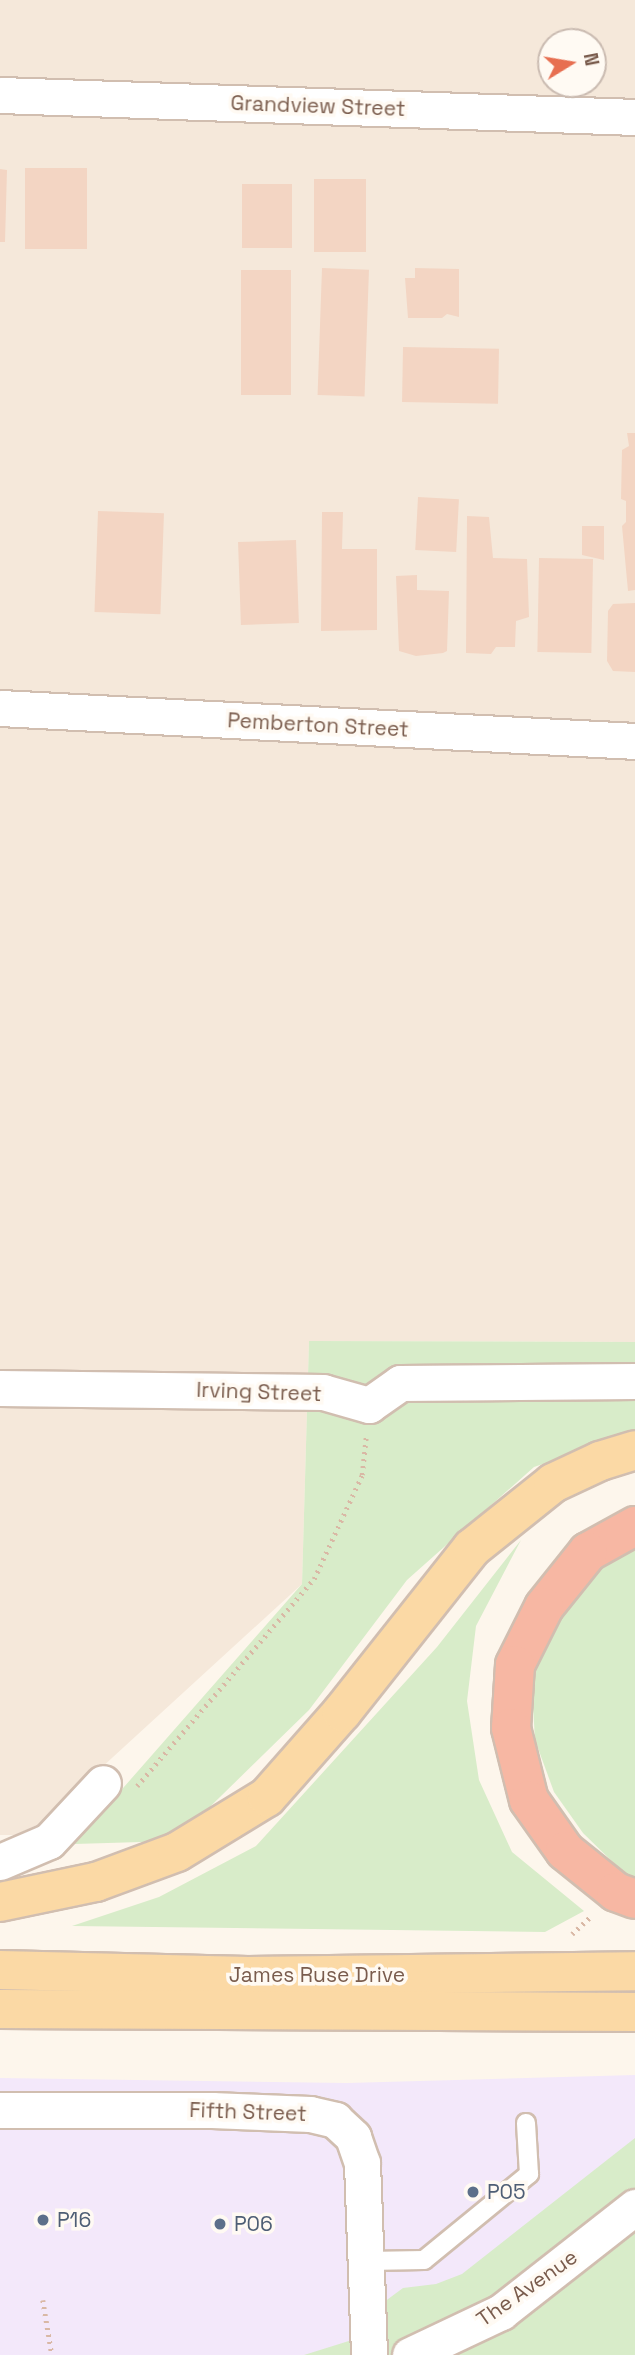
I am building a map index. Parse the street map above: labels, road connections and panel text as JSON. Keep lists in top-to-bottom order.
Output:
{
  "streets": {
    "main road": ["James Ruse Drive"],
    "street": [
      "Grandview Street",
      "Pemberton Street",
      "Irving Street",
      "Fifth Street",
      "The Avenue"
    ]
  },
  "places": ["P05", "P16", "P06"],
  "north": "right"
}
